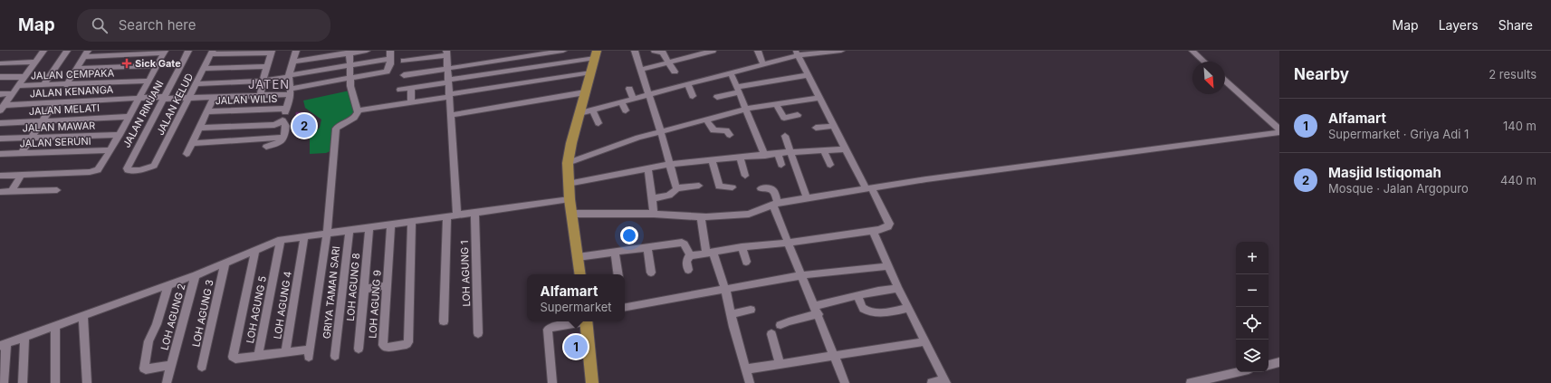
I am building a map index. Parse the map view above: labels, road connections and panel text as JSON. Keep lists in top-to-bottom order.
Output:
{
  "streets": {
    "street": [
      "JALAN CEMPAKA",
      "JALAN KENANGA",
      "JALAN WILIS",
      "JALAN KELUD",
      "JALAN MELATI",
      "JALAN RINJANI",
      "JALAN MAWAR",
      "JALAN SERUNI",
      "LOH AGUNG 1",
      "LOH AGUNG 8",
      "GRIYA TAMAN SARI",
      "LOH AGUNG 9",
      "LOH AGUNG 4",
      "LOH AGUNG 5",
      "LOH AGUNG 3",
      "LOH AGUNG 2"
    ]
  },
  "crossings": [
    ["JALAN KENANGA", "JALAN KELUD"],
    ["JALAN KENANGA", "JALAN RINJANI"],
    ["JALAN KELUD", "JALAN RINJANI"]
  ],
  "districts": ["JATEN"],
  "places": {
    "health": ["Sick Gate"]
  },
  "north": "bottom right",
  "page": {
    "header": "Map",
    "search": "Search here",
    "nav": ["Map", "Layers", "Share"],
    "heading": ["Nearby", "2 results"],
    "list": [
      {
        "mark": "1",
        "name": "Alfamart",
        "note": "Supermarket · Griya Adi 1",
        "value": "140 m"
      },
      {
        "mark": "2",
        "name": "Masjid Istiqomah",
        "note": "Mosque · Jalan Argopuro",
        "value": "440 m"
      }
    ],
    "pins": ["2", "1"],
    "map_buttons": ["+", "−"],
    "popup": ["Alfamart", "Supermarket"]
  }
}
